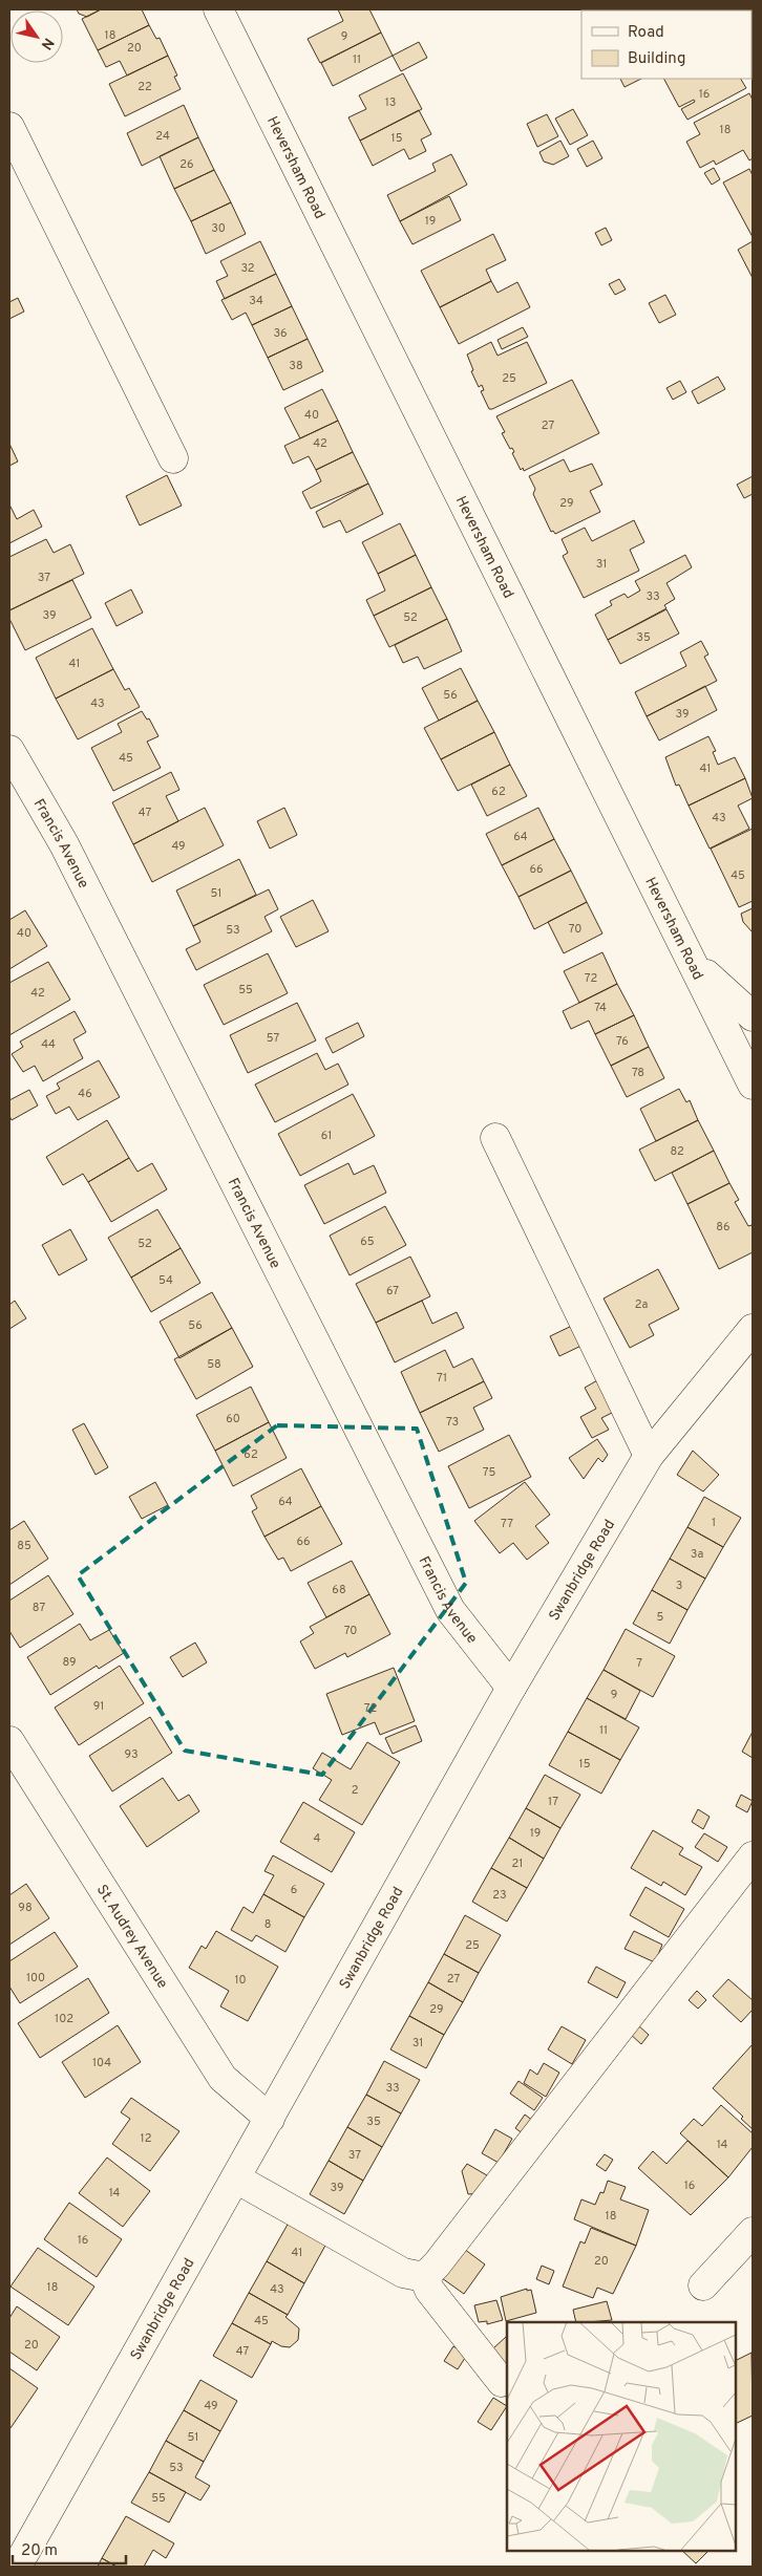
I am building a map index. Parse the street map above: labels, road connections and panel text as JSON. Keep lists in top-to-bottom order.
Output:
{
  "streets": {
    "street": [
      "Heversham Road",
      "Francis Avenue",
      "Swanbridge Road",
      "St. Audrey Avenue"
    ]
  },
  "crossings": [
    ["Francis Avenue", "Swanbridge Road"],
    ["Swanbridge Road", "St. Audrey Avenue"]
  ],
  "house_numbers": [
    "18",
    "9",
    "20",
    "11",
    "22",
    "16",
    "13",
    "18",
    "24",
    "15",
    "26",
    "19",
    "30",
    "32",
    "34",
    "36",
    "38",
    "25",
    "40",
    "27",
    "42",
    "29",
    "31",
    "37",
    "33",
    "39",
    "52",
    "35",
    "41",
    "56",
    "43",
    "39",
    "45",
    "41",
    "62",
    "47",
    "43",
    "64",
    "49",
    "66",
    "45",
    "51",
    "70",
    "53",
    "40",
    "72",
    "55",
    "42",
    "74",
    "57",
    "76",
    "44",
    "78",
    "46",
    "61",
    "82",
    "86",
    "65",
    "52",
    "54",
    "67",
    "2a",
    "56",
    "58",
    "71",
    "60",
    "73",
    "62",
    "75",
    "64",
    "1",
    "77",
    "66",
    "85",
    "3a",
    "3",
    "68",
    "87",
    "5",
    "70",
    "89",
    "7",
    "9",
    "91",
    "72",
    "11",
    "93",
    "15",
    "2",
    "17",
    "19",
    "4",
    "21",
    "6",
    "23",
    "98",
    "8",
    "25",
    "100",
    "27",
    "10",
    "29",
    "102",
    "31",
    "104",
    "33",
    "35",
    "12",
    "14",
    "37",
    "16",
    "39",
    "14",
    "18",
    "16",
    "41",
    "20",
    "18",
    "43",
    "45",
    "20",
    "47",
    "49",
    "51",
    "53",
    "55"
  ],
  "legend": ["Road", "Building"],
  "scale_bar": "20 m",
  "north": "bottom right"
}
